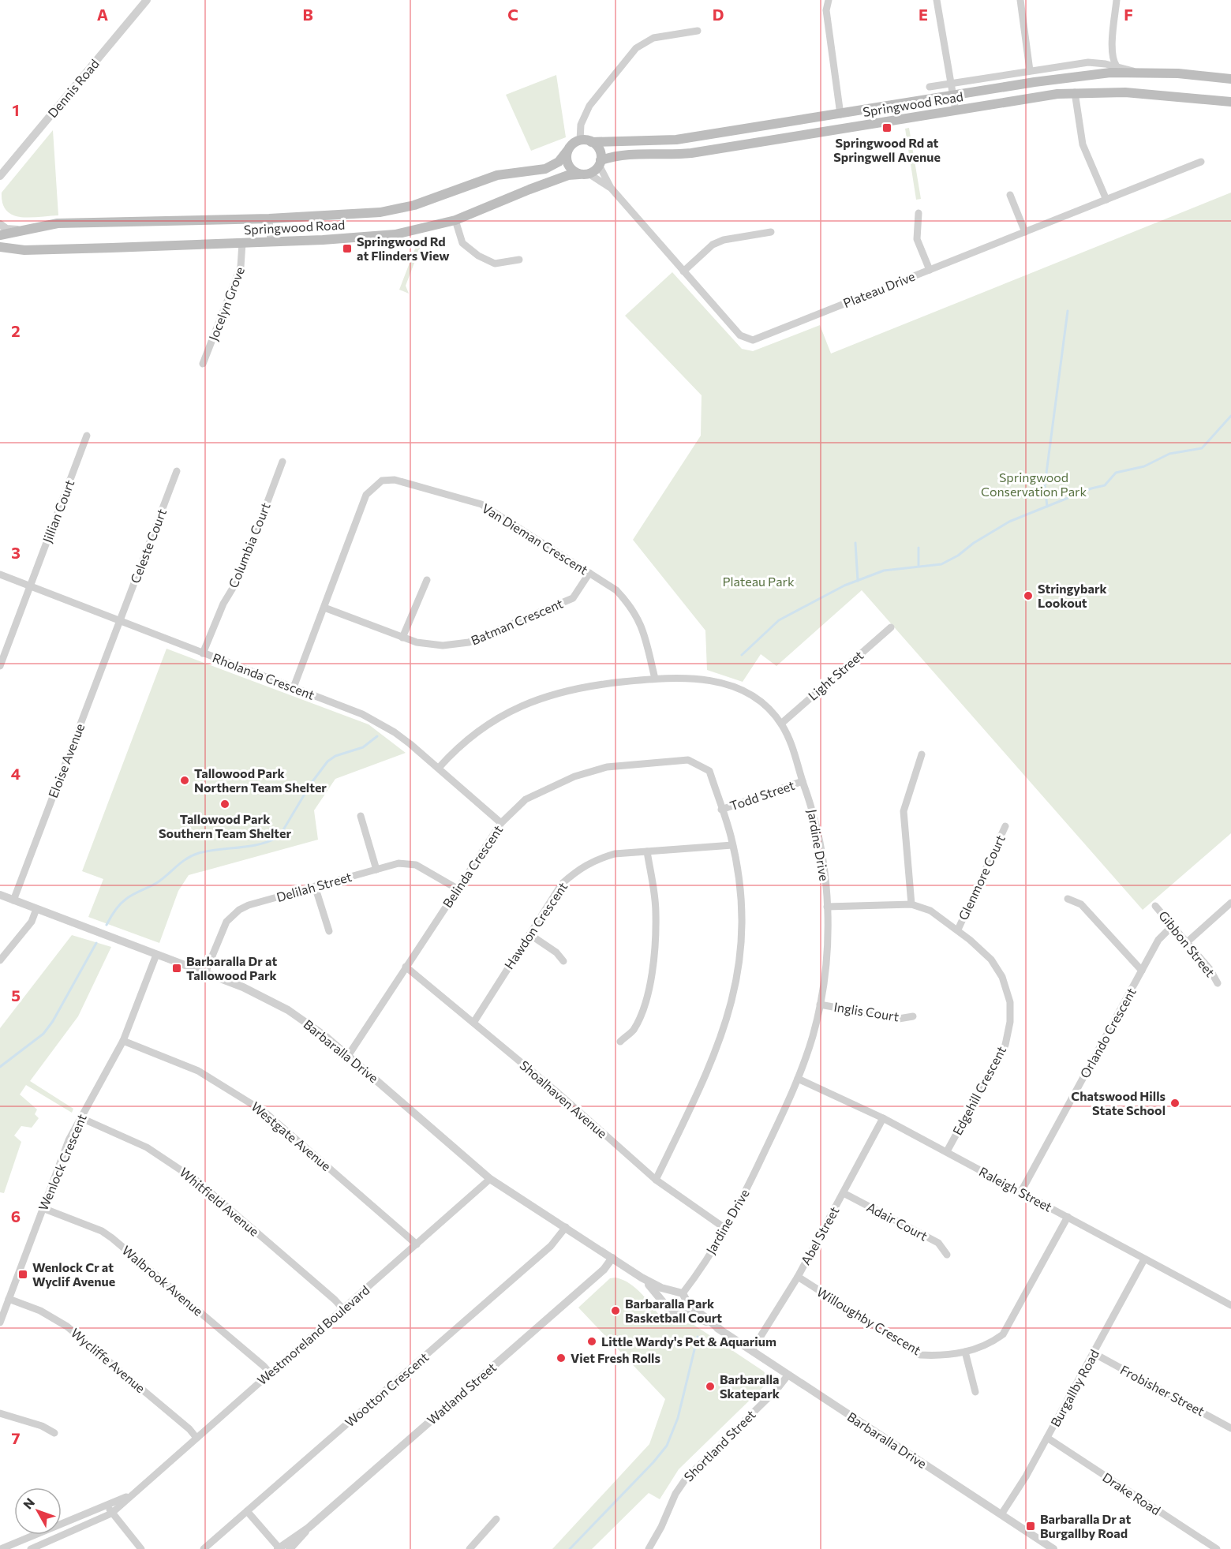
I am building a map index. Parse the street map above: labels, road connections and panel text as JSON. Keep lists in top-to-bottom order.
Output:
{
  "streets": {
    "main road": ["Springwood Road"],
    "street": [
      "Dennis Road",
      "Plateau Drive",
      "Jocelyn Grove",
      "Jillian Court",
      "Van Dieman Crescent",
      "Columbia Court",
      "Celeste Court",
      "Batman Crescent",
      "Light Street",
      "Rholanda Crescent",
      "Eloise Avenue",
      "Todd Street",
      "Jardine Drive",
      "Belinda Crescent",
      "Glenmore Court",
      "Delilah Street",
      "Hawdon Crescent",
      "Gibbon Street",
      "Inglis Court",
      "Orlando Crescent",
      "Barbaralla Drive",
      "Edgehill Crescent",
      "Shoalhaven Avenue",
      "Westgate Avenue",
      "Wenlock Crescent",
      "Raleigh Street",
      "Whitfield Avenue",
      "Adair Court",
      "Abel Street",
      "Walbrook Avenue",
      "Willoughby Crescent",
      "Westmoreland Boulevard",
      "Wycliffe Avenue",
      "Burgallby Road",
      "Wootton Crescent",
      "Frobisher Street",
      "Watland Street",
      "Shortland Street",
      "Drake Road"
    ]
  },
  "crossings": [
    ["Springwood Road", "Plateau Drive"],
    ["Springwood Road", "Jocelyn Grove"],
    ["Jillian Court", "Rholanda Crescent"],
    ["Van Dieman Crescent", "Batman Crescent"],
    ["Van Dieman Crescent", "Rholanda Crescent"],
    ["Van Dieman Crescent", "Jardine Drive"],
    ["Columbia Court", "Rholanda Crescent"],
    ["Celeste Court", "Rholanda Crescent"],
    ["Celeste Court", "Eloise Avenue"],
    ["Light Street", "Jardine Drive"],
    ["Rholanda Crescent", "Eloise Avenue"],
    ["Rholanda Crescent", "Jardine Drive"],
    ["Rholanda Crescent", "Belinda Crescent"],
    ["Eloise Avenue", "Barbaralla Drive"],
    ["Todd Street", "Jardine Drive"],
    ["Todd Street", "Belinda Crescent"],
    ["Jardine Drive", "Inglis Court"],
    ["Jardine Drive", "Barbaralla Drive"],
    ["Jardine Drive", "Edgehill Crescent"],
    ["Jardine Drive", "Shoalhaven Avenue"],
    ["Jardine Drive", "Raleigh Street"],
    ["Belinda Crescent", "Delilah Street"],
    ["Belinda Crescent", "Hawdon Crescent"],
    ["Belinda Crescent", "Barbaralla Drive"],
    ["Belinda Crescent", "Shoalhaven Avenue"],
    ["Glenmore Court", "Edgehill Crescent"],
    ["Delilah Street", "Barbaralla Drive"],
    ["Hawdon Crescent", "Shoalhaven Avenue"],
    ["Gibbon Street", "Orlando Crescent"],
    ["Orlando Crescent", "Raleigh Street"],
    ["Barbaralla Drive", "Wenlock Crescent"],
    ["Barbaralla Drive", "Abel Street"],
    ["Barbaralla Drive", "Westmoreland Boulevard"],
    ["Barbaralla Drive", "Burgallby Road"],
    ["Barbaralla Drive", "Wootton Crescent"],
    ["Barbaralla Drive", "Watland Street"],
    ["Barbaralla Drive", "Shortland Street"],
    ["Edgehill Crescent", "Raleigh Street"],
    ["Westgate Avenue", "Wenlock Crescent"],
    ["Westgate Avenue", "Westmoreland Boulevard"],
    ["Wenlock Crescent", "Whitfield Avenue"],
    ["Wenlock Crescent", "Walbrook Avenue"],
    ["Wenlock Crescent", "Wycliffe Avenue"],
    ["Raleigh Street", "Abel Street"],
    ["Raleigh Street", "Willoughby Crescent"],
    ["Raleigh Street", "Burgallby Road"],
    ["Whitfield Avenue", "Westmoreland Boulevard"],
    ["Adair Court", "Abel Street"],
    ["Abel Street", "Willoughby Crescent"],
    ["Walbrook Avenue", "Westmoreland Boulevard"],
    ["Westmoreland Boulevard", "Wycliffe Avenue"],
    ["Burgallby Road", "Frobisher Street"],
    ["Burgallby Road", "Drake Road"]
  ],
  "parks": ["Springwood Conservation Park", "Plateau Park"],
  "places": {
    "transit": [
      "Springwood Rd at Springwell Avenue",
      "Springwood Rd at Flinders View",
      "Barbaralla Dr at Tallowood Park",
      "Wenlock Cr at Wyclif Avenue",
      "Barbaralla Dr at Burgallby Road"
    ],
    "other": [
      "Stringybark Lookout",
      "Tallowood Park Northern Team Shelter",
      "Tallowood Park Southern Team Shelter",
      "Chatswood Hills State School",
      "Barbaralla Park Basketball Court",
      "Little Wardy's Pet & Aquarium",
      "Viet Fresh Rolls",
      "Barbaralla Skatepark"
    ]
  },
  "north": "top left",
  "grid": {
    "columns": [
      "A",
      "B",
      "C",
      "D",
      "E",
      "F"
    ],
    "rows": [
      "1",
      "2",
      "3",
      "4",
      "5",
      "6",
      "7"
    ]
  }
}
